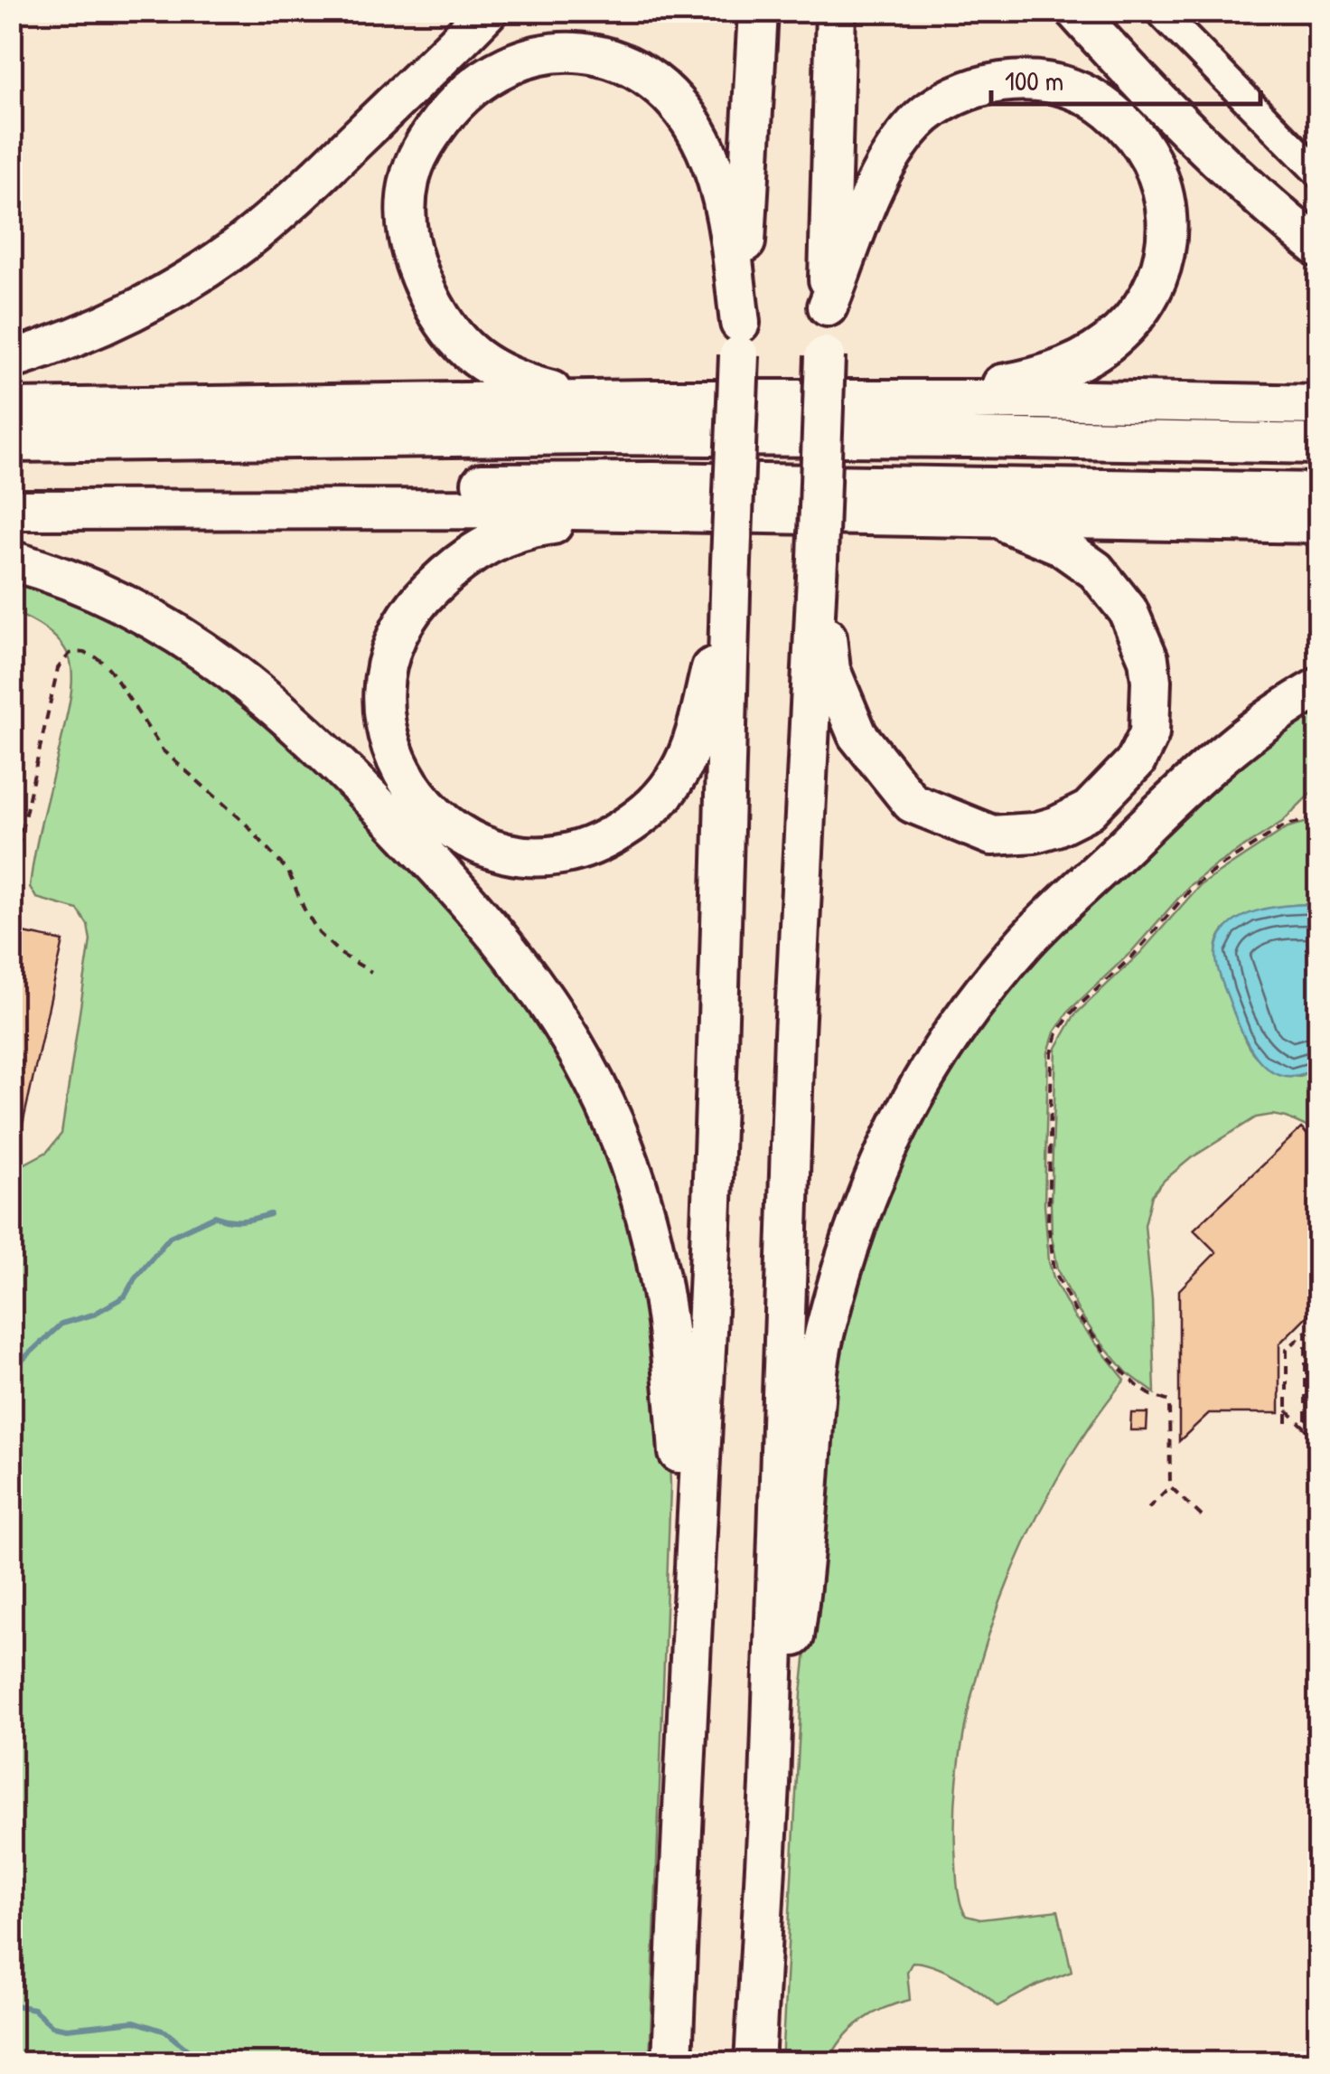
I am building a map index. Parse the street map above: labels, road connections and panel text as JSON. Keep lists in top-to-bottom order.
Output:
{
  "scale_bar": "100 m"
}
